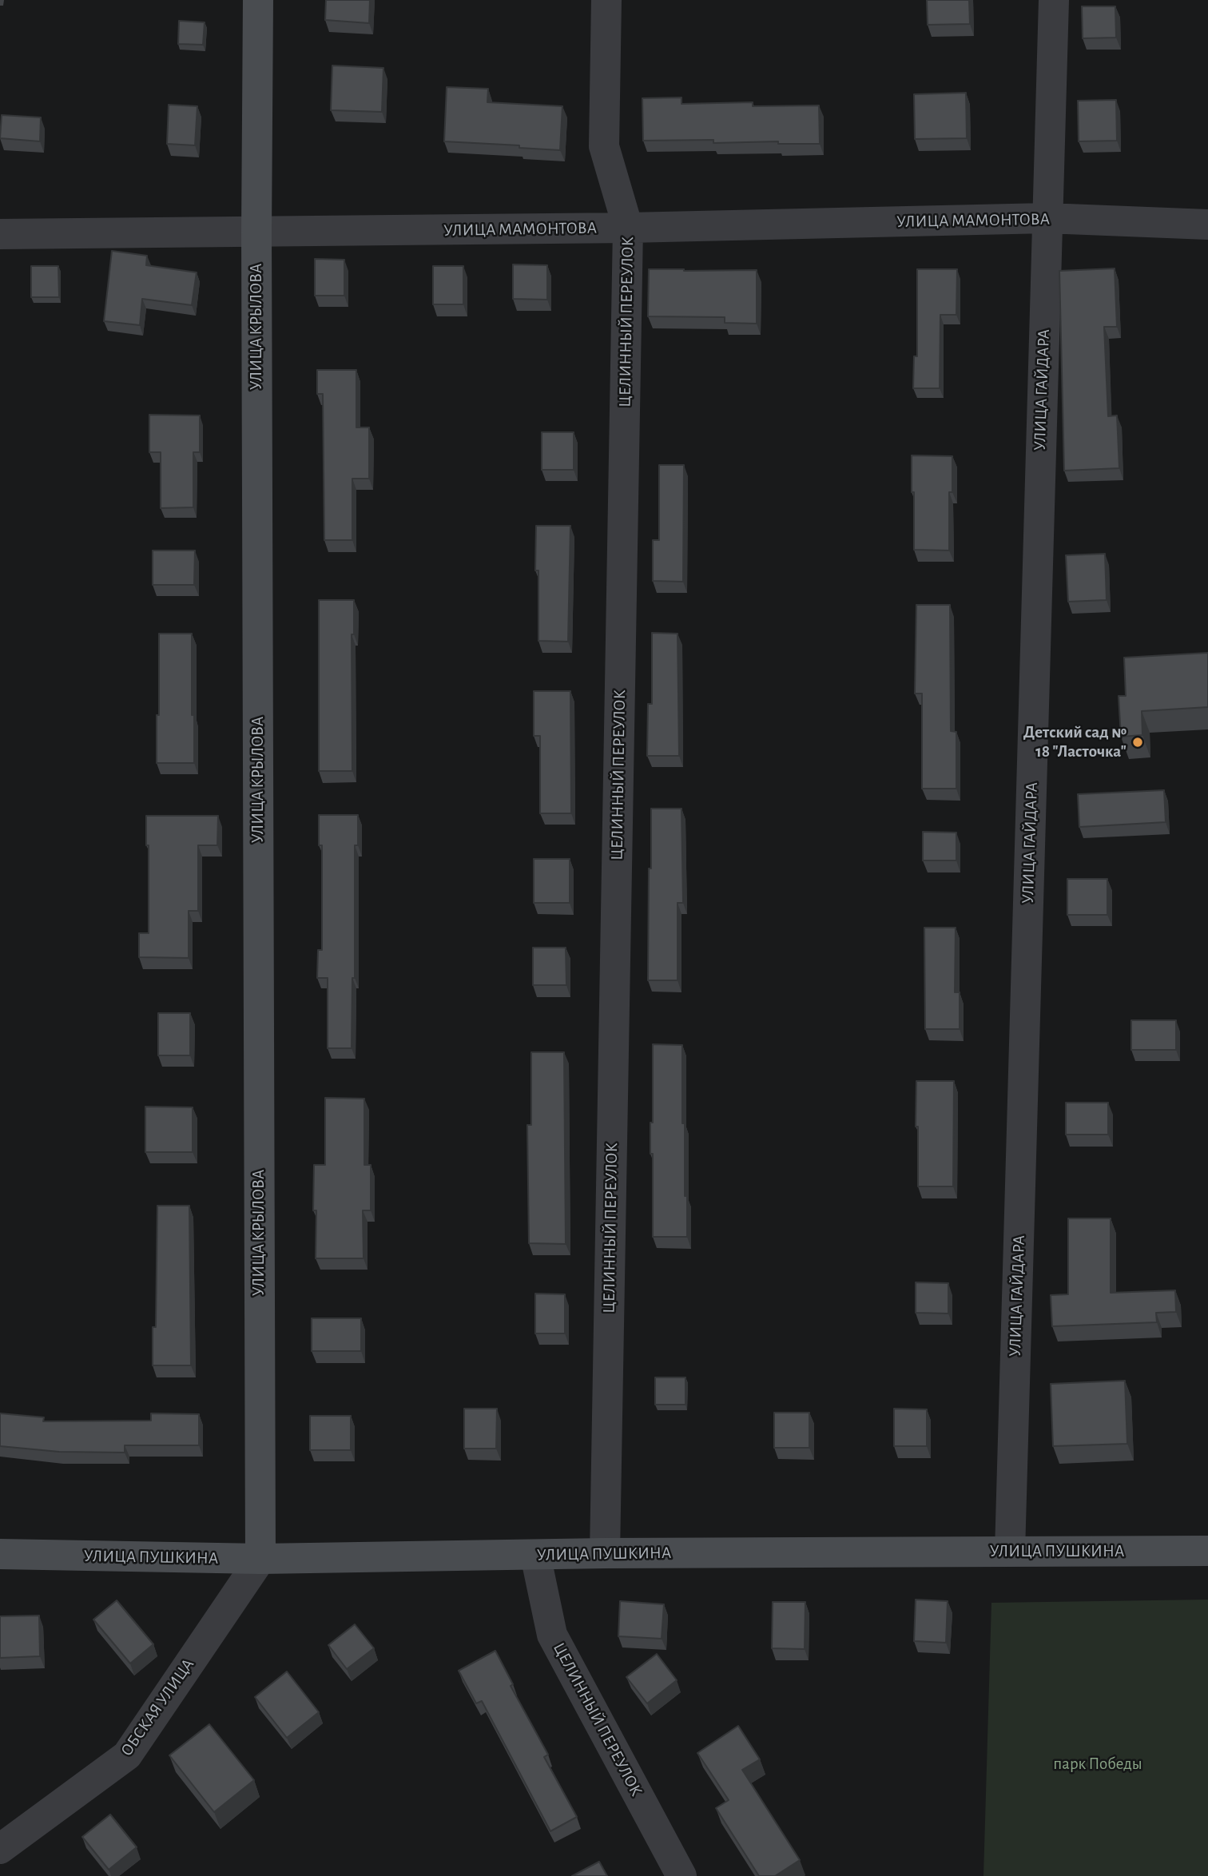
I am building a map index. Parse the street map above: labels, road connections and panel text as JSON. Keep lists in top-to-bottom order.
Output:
{
  "streets": {
    "street": [
      "УЛИЦА МАМОНТОВА",
      "ЦЕЛИННЫЙ ПЕРЕУЛОК",
      "УЛИЦА КРЫЛОВА",
      "УЛИЦА ГАЙДАРА",
      "УЛИЦА ПУШКИНА",
      "ОБСКАЯ УЛИЦА"
    ]
  },
  "crossings": [
    ["УЛИЦА МАМОНТОВА", "ЦЕЛИННЫЙ ПЕРЕУЛОК"],
    ["УЛИЦА МАМОНТОВА", "УЛИЦА КРЫЛОВА"],
    ["УЛИЦА МАМОНТОВА", "УЛИЦА ГАЙДАРА"],
    ["ЦЕЛИННЫЙ ПЕРЕУЛОК", "УЛИЦА ПУШКИНА"],
    ["УЛИЦА КРЫЛОВА", "УЛИЦА ПУШКИНА"],
    ["УЛИЦА КРЫЛОВА", "ОБСКАЯ УЛИЦА"],
    ["УЛИЦА ГАЙДАРА", "УЛИЦА ПУШКИНА"],
    ["УЛИЦА ПУШКИНА", "ОБСКАЯ УЛИЦА"]
  ],
  "parks": ["парк Победы"],
  "places": ["Детский сад № 18 \"Ласточка\""]
}
